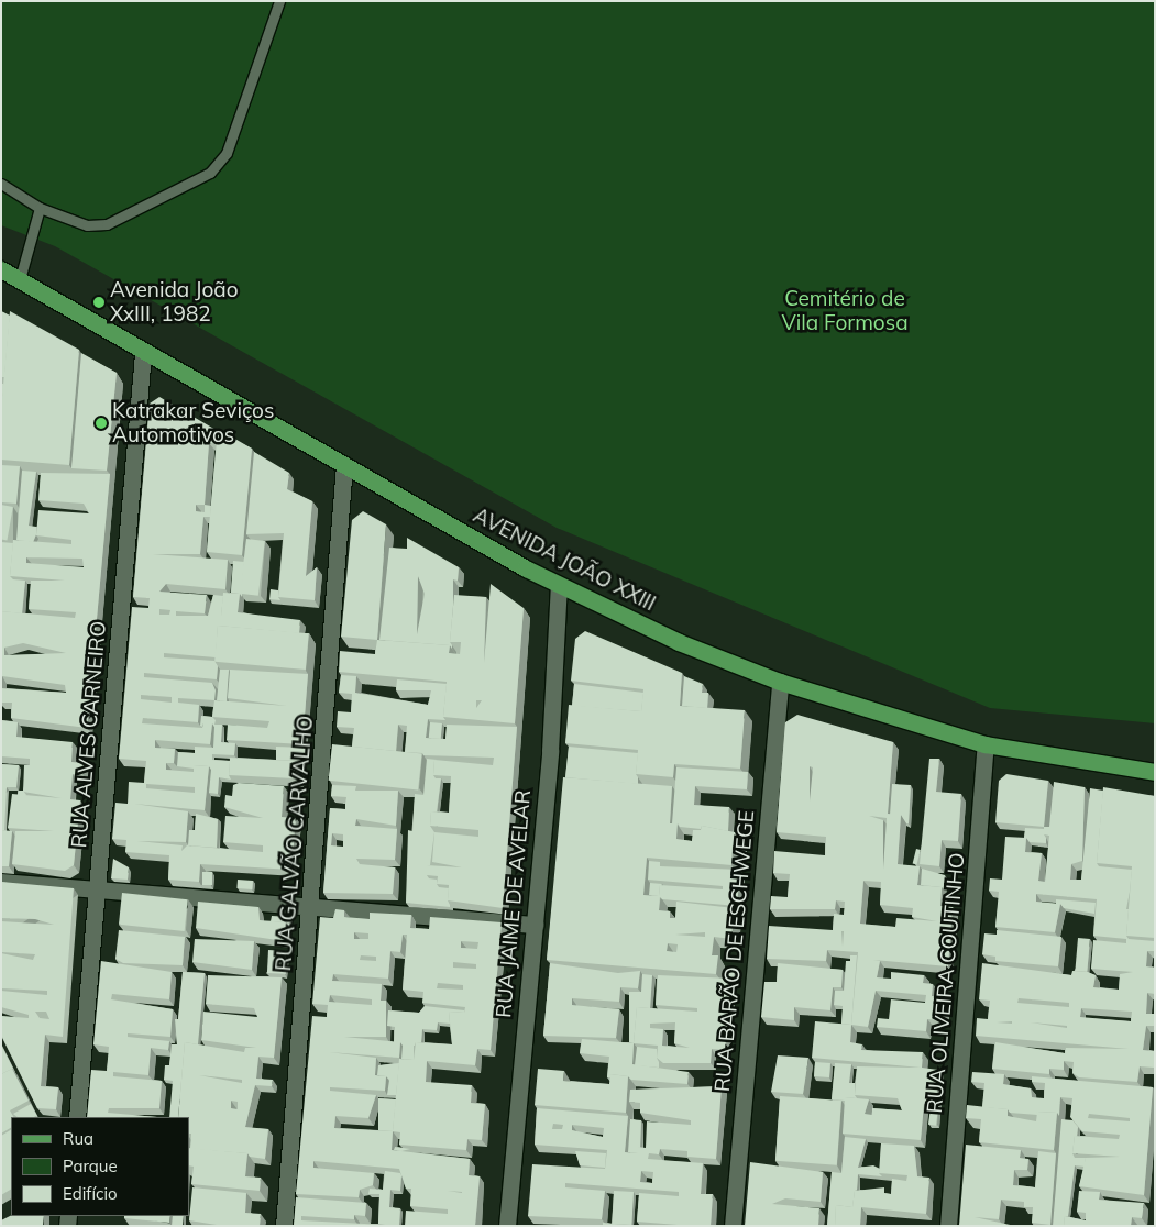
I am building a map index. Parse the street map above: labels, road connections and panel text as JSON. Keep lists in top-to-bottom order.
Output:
{
  "streets": {
    "main road": ["AVENIDA JOÃO XXIII"],
    "street": [
      "RUA ALVES CARNEIRO",
      "RUA GALVÃO CARVALHO",
      "RUA JAIME DE AVELAR",
      "RUA BARÃO DE ESCHWEGE",
      "RUA OLIVEIRA COUTINHO"
    ]
  },
  "crossings": [
    ["AVENIDA JOÃO XXIII", "RUA ALVES CARNEIRO"],
    ["AVENIDA JOÃO XXIII", "RUA GALVÃO CARVALHO"],
    ["AVENIDA JOÃO XXIII", "RUA JAIME DE AVELAR"],
    ["AVENIDA JOÃO XXIII", "RUA BARÃO DE ESCHWEGE"],
    ["AVENIDA JOÃO XXIII", "RUA OLIVEIRA COUTINHO"]
  ],
  "parks": ["Cemitério de Vila Formosa"],
  "places": ["Avenida João XxIII, 1982", "Katrakar Seviços Automotivos"],
  "legend": ["Rua", "Parque", "Edifício"]
}
